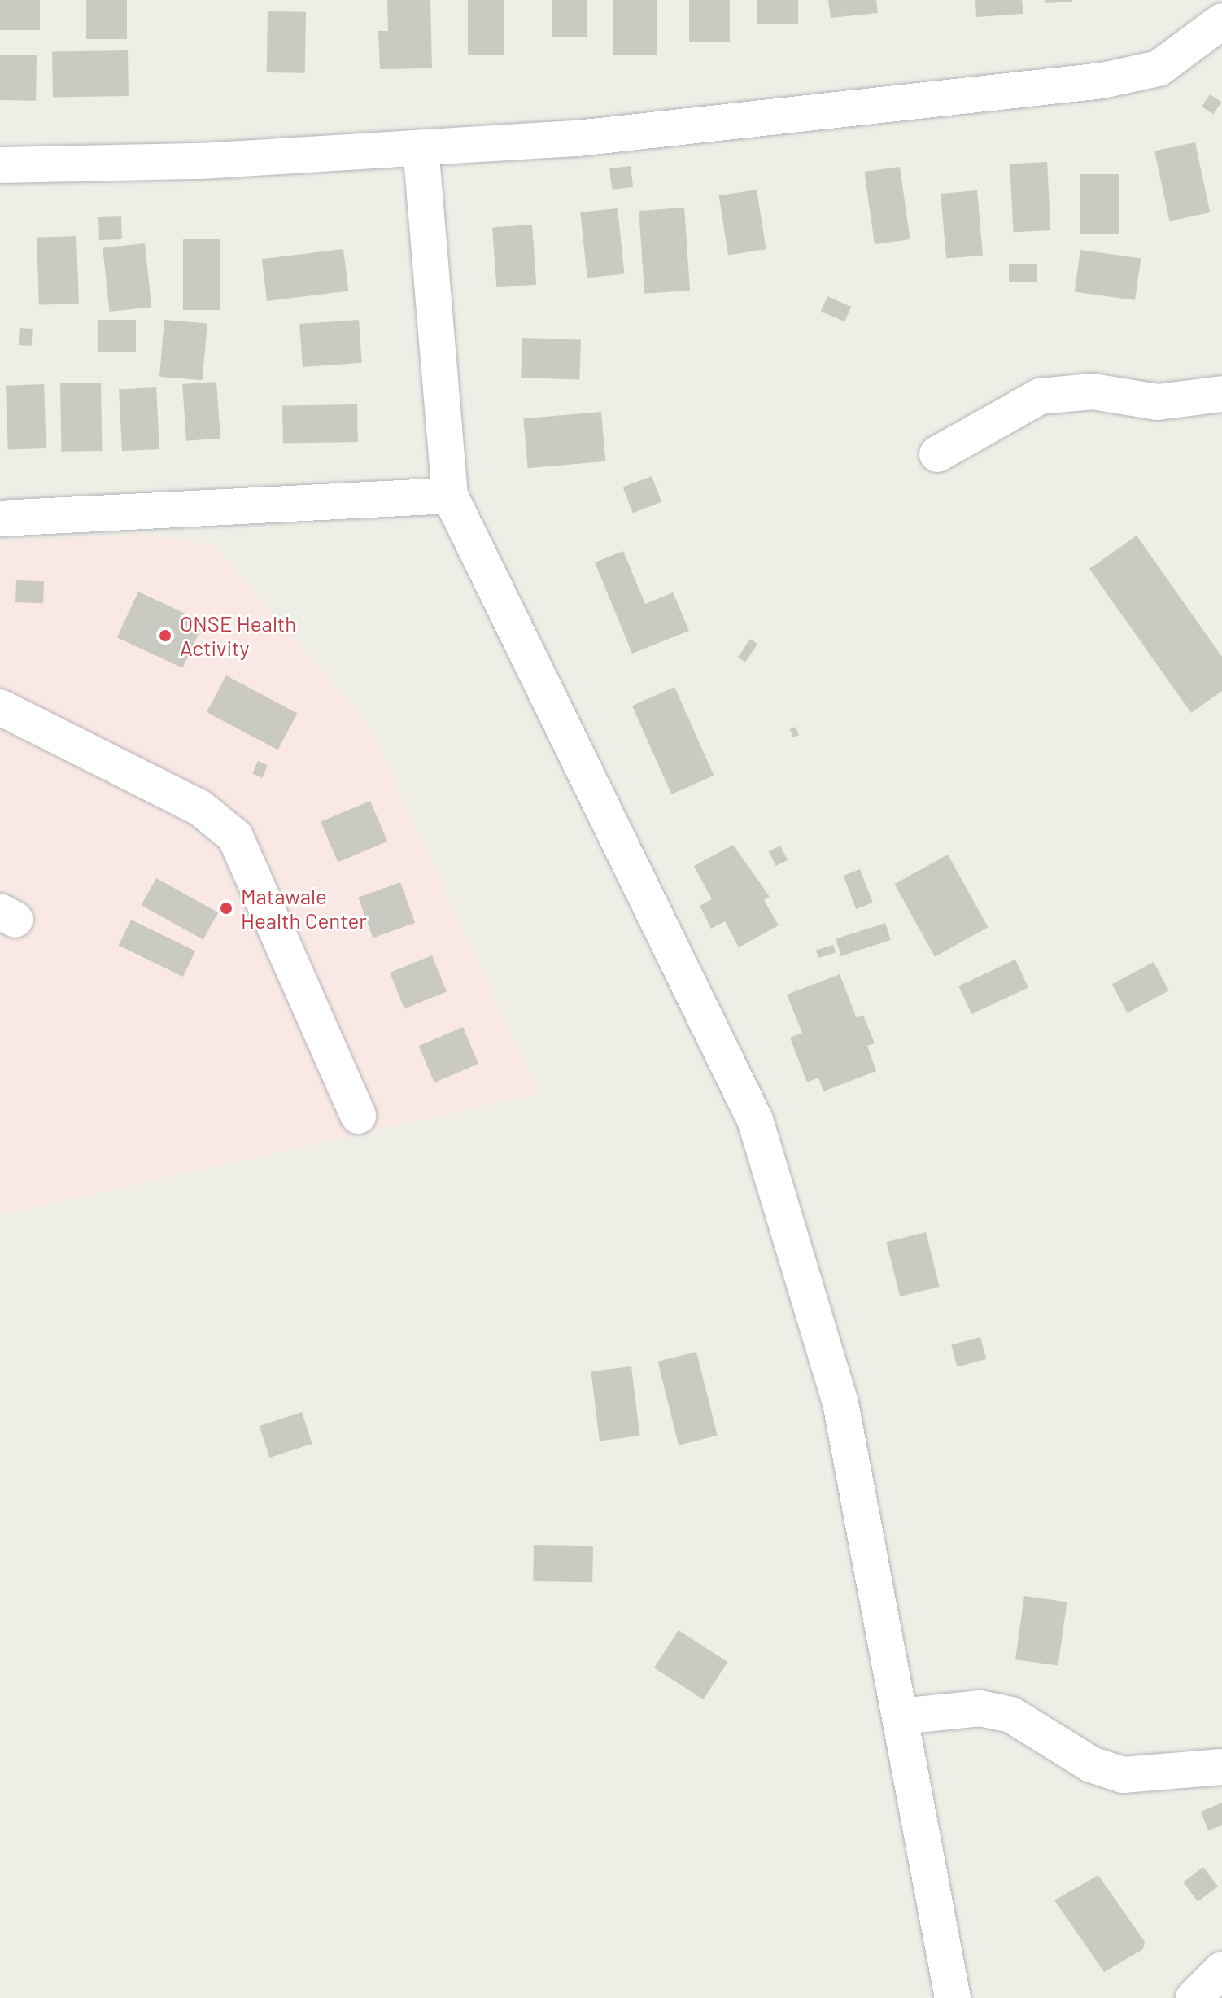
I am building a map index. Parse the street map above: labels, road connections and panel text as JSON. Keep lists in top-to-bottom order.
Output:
{
  "places": ["ONSE Health Activity", "Matawale Health Center"]
}
